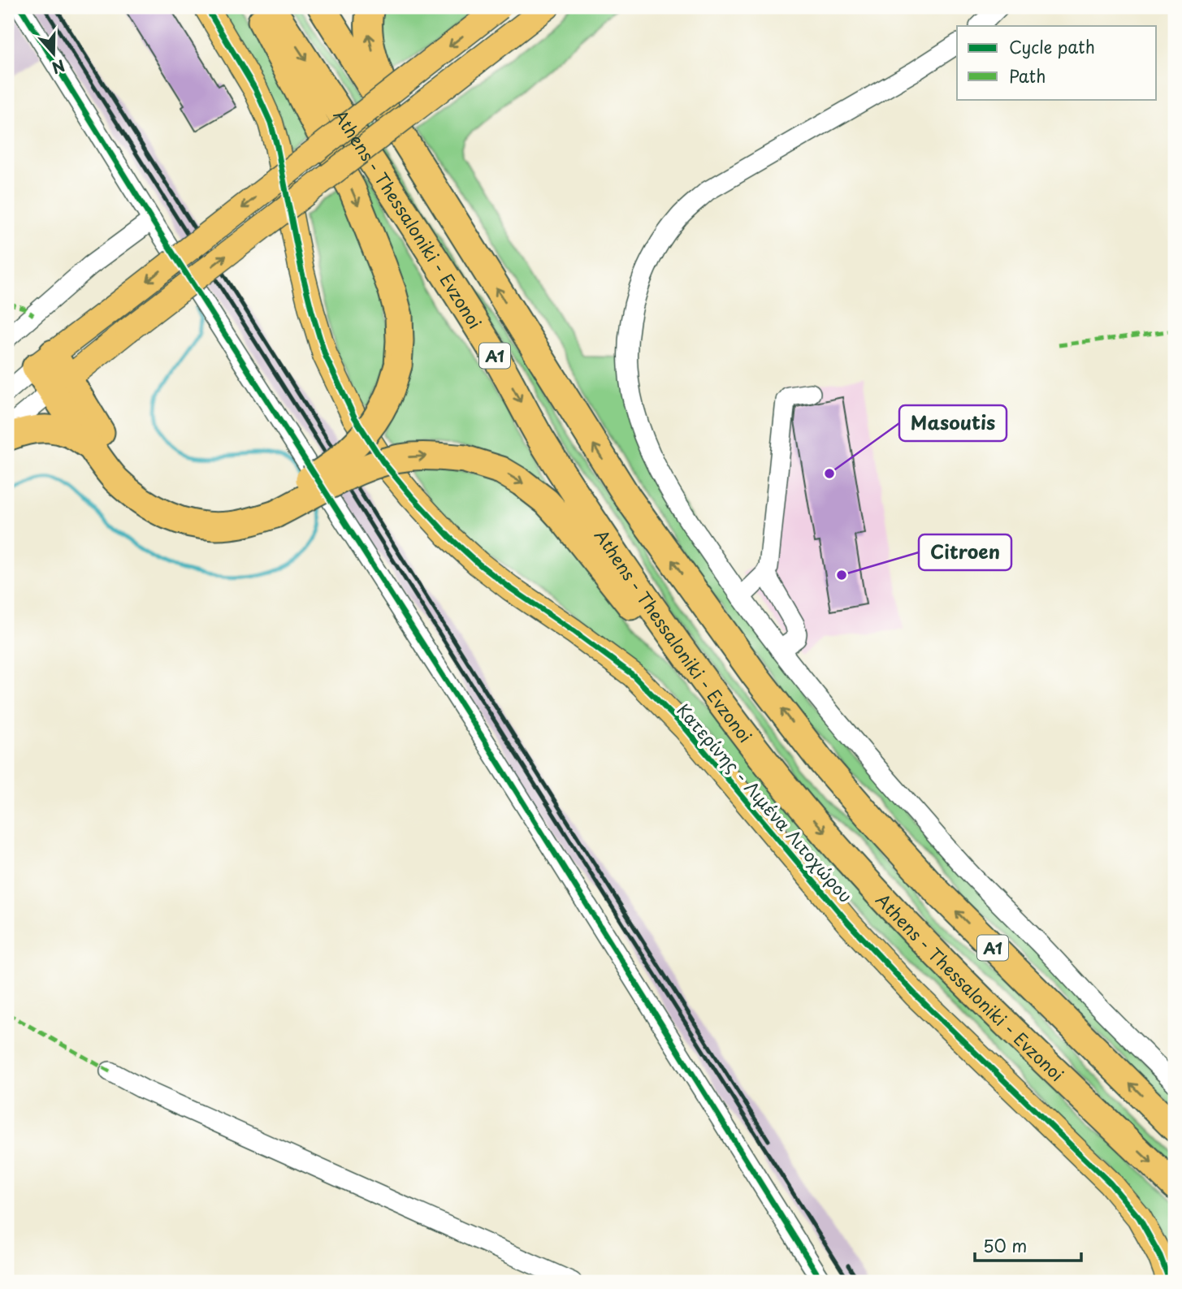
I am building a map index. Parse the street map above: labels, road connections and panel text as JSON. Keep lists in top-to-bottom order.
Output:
{
  "streets": {
    "highway": ["Athens - Thessaloniki - Evzonoi", "Α1"],
    "main road": ["Κατερίνης - Λιμένα Λιτοχώρου"]
  },
  "places": ["Masoutis", "Citroen"],
  "legend": ["Cycle path", "Path"],
  "scale_bar": "50 m",
  "north": "bottom"
}
